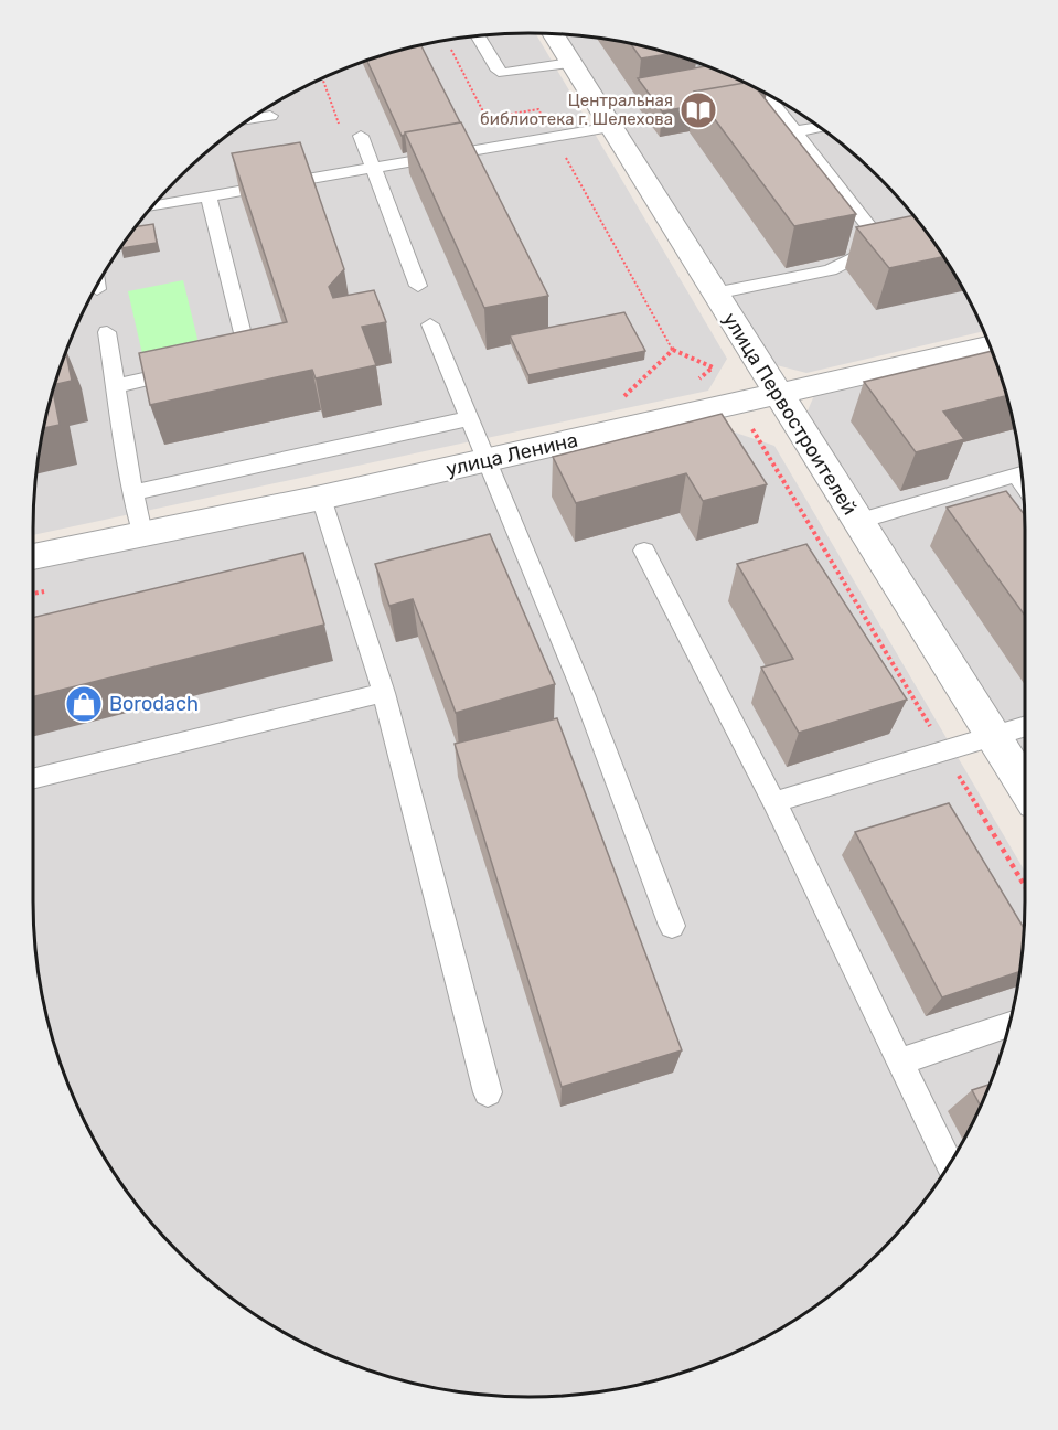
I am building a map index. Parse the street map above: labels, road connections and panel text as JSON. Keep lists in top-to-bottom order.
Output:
{
  "streets": {
    "street": ["улица Первостроителей", "улица Ленина"]
  },
  "crossings": [
    ["улица Первостроителей", "улица Ленина"]
  ],
  "places": {
    "library": ["Центральная библиотека г. Шелехова"],
    "shop": ["Borodach"]
  }
}
